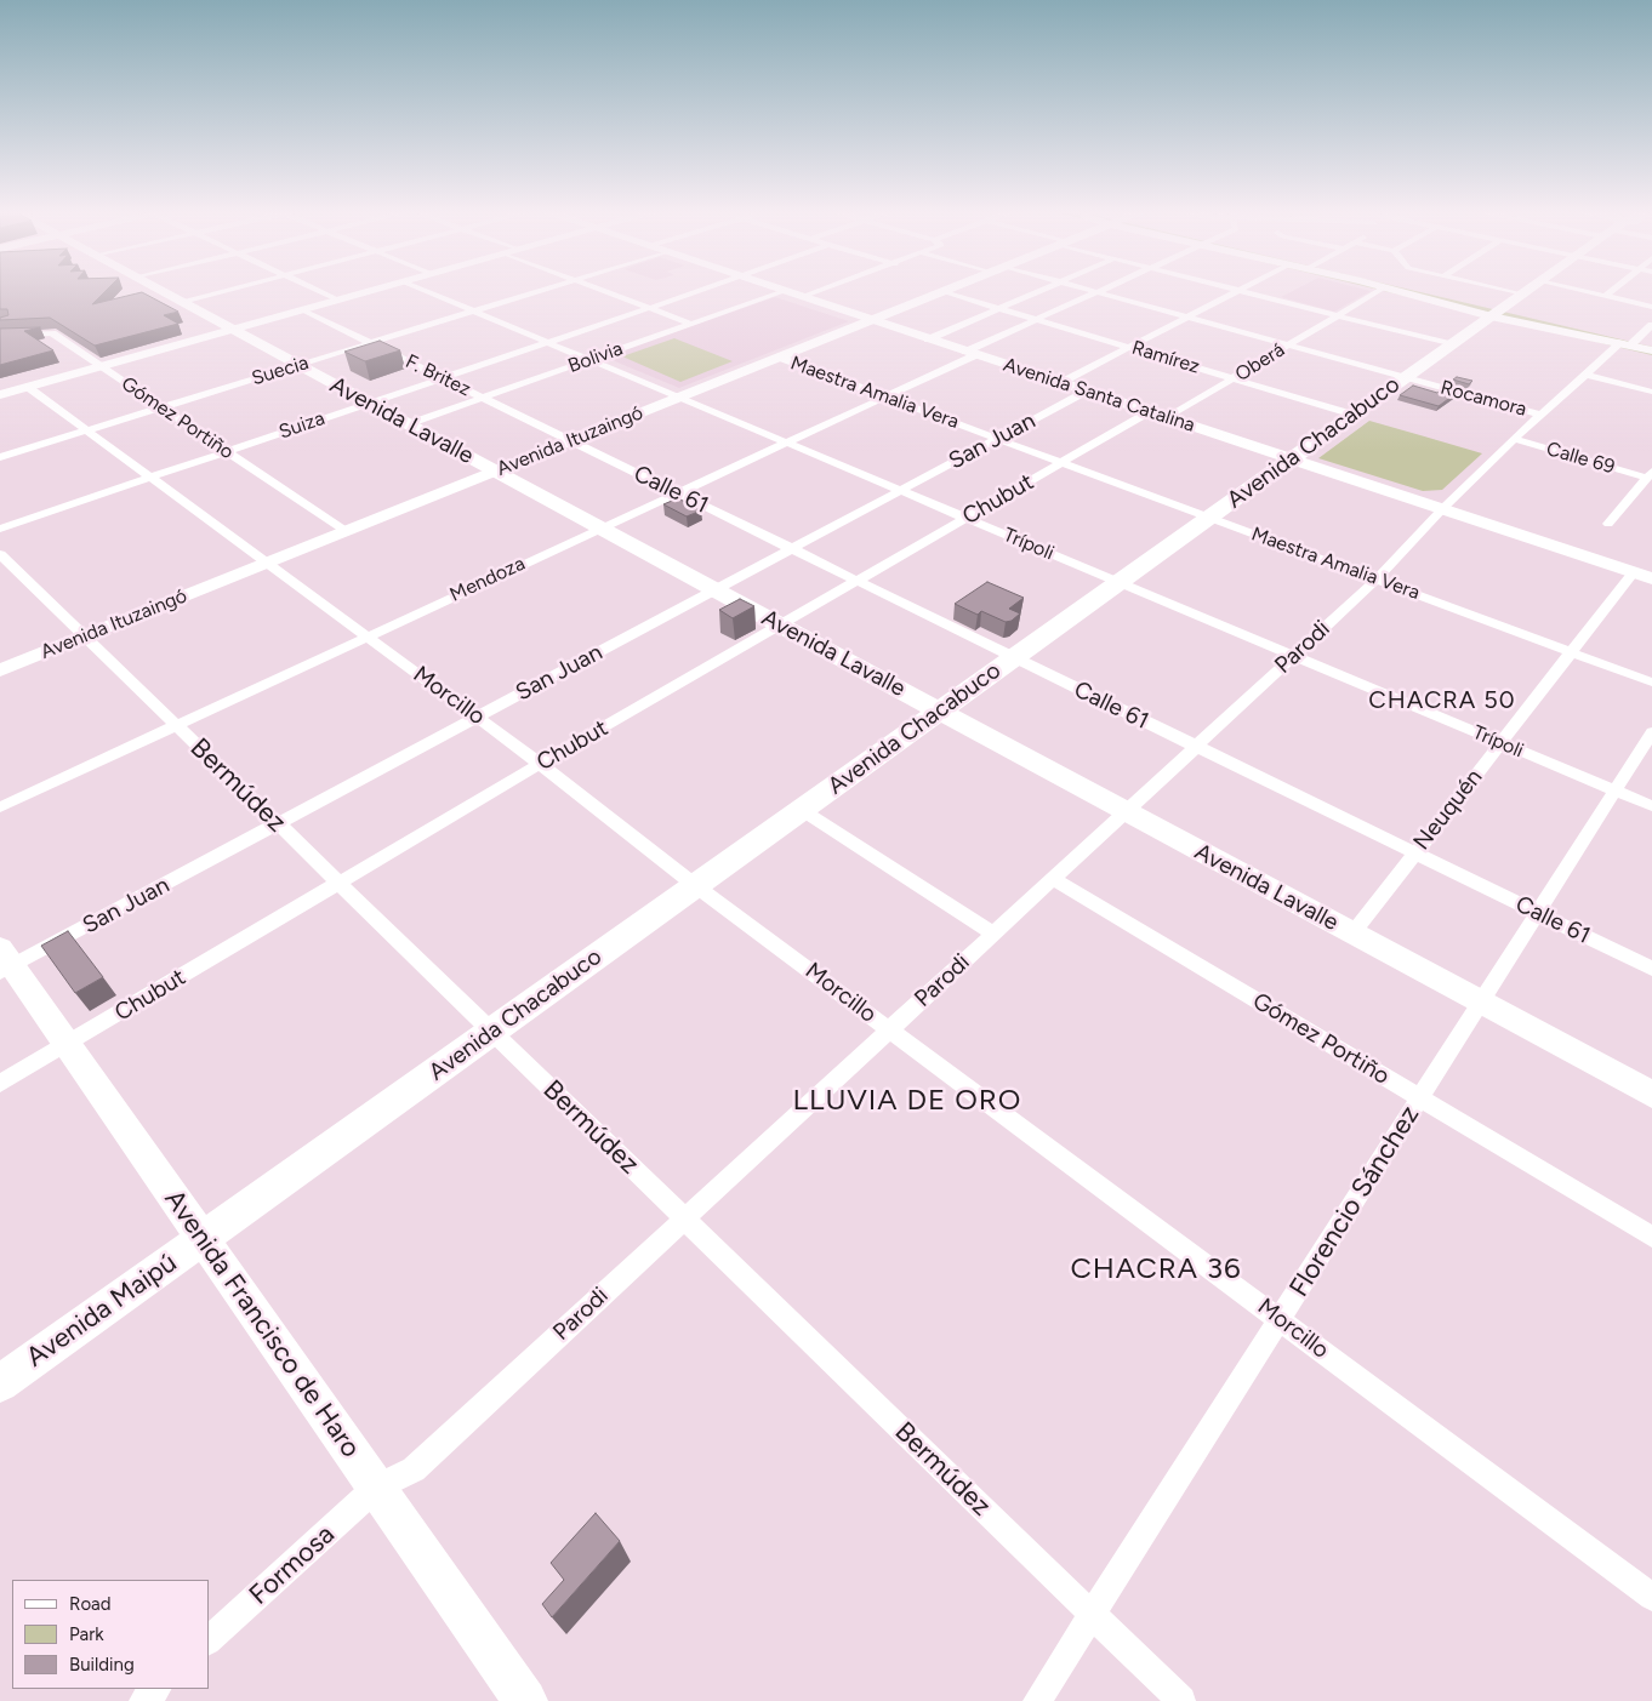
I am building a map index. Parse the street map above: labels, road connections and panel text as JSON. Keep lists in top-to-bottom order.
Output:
{
  "streets": {
    "main road": [
      "Avenida Santa Catalina",
      "Avenida Lavalle",
      "Avenida Ituzaingó",
      "Avenida Chacabuco",
      "Avenida Maipú",
      "Avenida Francisco de Haro"
    ],
    "street": [
      "Bolivia",
      "Ramírez",
      "Oberá",
      "Suecia",
      "F. Britez",
      "Maestra Amalia Vera",
      "Rocamora",
      "Gómez Portiño",
      "Suiza",
      "San Juan",
      "Calle 69",
      "Calle 61",
      "Chubut",
      "Trípoli",
      "Mendoza",
      "Parodi",
      "Morcillo",
      "Bermúdez",
      "Neuquén",
      "Florencio Sánchez",
      "Formosa"
    ]
  },
  "crossings": [
    ["Bolivia", "F. Britez"],
    ["Bolivia", "Avenida Lavalle"],
    ["Bolivia", "Trípoli"],
    ["Ramírez", "Oberá"],
    ["Ramírez", "Avenida Chacabuco"],
    ["Ramírez", "Mendoza"],
    ["Oberá", "Avenida Santa Catalina"],
    ["Oberá", "Rocamora"],
    ["Suecia", "F. Britez"],
    ["Suecia", "Gómez Portiño"],
    ["Suecia", "Avenida Lavalle"],
    ["Suecia", "Trípoli"],
    ["Suecia", "Morcillo"],
    ["F. Britez", "Suiza"],
    ["F. Britez", "Avenida Ituzaingó"],
    ["F. Britez", "Calle 61"],
    ["Maestra Amalia Vera", "Avenida Ituzaingó"],
    ["Maestra Amalia Vera", "San Juan"],
    ["Maestra Amalia Vera", "Avenida Chacabuco"],
    ["Maestra Amalia Vera", "Chubut"],
    ["Maestra Amalia Vera", "Mendoza"],
    ["Maestra Amalia Vera", "Parodi"],
    ["Maestra Amalia Vera", "Neuquén"],
    ["Avenida Santa Catalina", "Avenida Ituzaingó"],
    ["Avenida Santa Catalina", "San Juan"],
    ["Avenida Santa Catalina", "Avenida Chacabuco"],
    ["Avenida Santa Catalina", "Chubut"],
    ["Avenida Santa Catalina", "Mendoza"],
    ["Avenida Santa Catalina", "Parodi"],
    ["Avenida Santa Catalina", "Neuquén"],
    ["Rocamora", "Avenida Chacabuco"],
    ["Rocamora", "Mendoza"],
    ["Rocamora", "Parodi"],
    ["Gómez Portiño", "Suiza"],
    ["Gómez Portiño", "Avenida Ituzaingó"],
    ["Gómez Portiño", "Parodi"],
    ["Gómez Portiño", "Florencio Sánchez"],
    ["Avenida Lavalle", "Suiza"],
    ["Avenida Lavalle", "Avenida Ituzaingó"],
    ["Avenida Lavalle", "San Juan"],
    ["Avenida Lavalle", "Avenida Chacabuco"],
    ["Avenida Lavalle", "Chubut"],
    ["Avenida Lavalle", "Mendoza"],
    ["Avenida Lavalle", "Parodi"],
    ["Avenida Lavalle", "Neuquén"],
    ["Avenida Lavalle", "Florencio Sánchez"],
    ["Suiza", "Trípoli"],
    ["Suiza", "Morcillo"],
    ["Avenida Ituzaingó", "Calle 61"],
    ["Avenida Ituzaingó", "Trípoli"],
    ["Avenida Ituzaingó", "Morcillo"],
    ["Avenida Ituzaingó", "Bermúdez"],
    ["San Juan", "Calle 61"],
    ["San Juan", "Trípoli"],
    ["San Juan", "Morcillo"],
    ["San Juan", "Bermúdez"],
    ["San Juan", "Avenida Francisco de Haro"],
    ["Avenida Chacabuco", "Calle 61"],
    ["Avenida Chacabuco", "Trípoli"],
    ["Avenida Chacabuco", "Morcillo"],
    ["Avenida Chacabuco", "Bermúdez"],
    ["Avenida Chacabuco", "Avenida Maipú"],
    ["Avenida Chacabuco", "Avenida Francisco de Haro"],
    ["Calle 69", "Parodi"],
    ["Calle 61", "Chubut"],
    ["Calle 61", "Mendoza"],
    ["Calle 61", "Parodi"],
    ["Calle 61", "Neuquén"],
    ["Calle 61", "Florencio Sánchez"],
    ["Chubut", "Trípoli"],
    ["Chubut", "Morcillo"],
    ["Chubut", "Bermúdez"],
    ["Chubut", "Avenida Francisco de Haro"],
    ["Trípoli", "Mendoza"],
    ["Trípoli", "Parodi"],
    ["Trípoli", "Neuquén"],
    ["Trípoli", "Florencio Sánchez"],
    ["Mendoza", "Morcillo"],
    ["Mendoza", "Bermúdez"],
    ["Parodi", "Morcillo"],
    ["Parodi", "Bermúdez"],
    ["Parodi", "Avenida Francisco de Haro"],
    ["Parodi", "Formosa"],
    ["Morcillo", "Florencio Sánchez"],
    ["Bermúdez", "Florencio Sánchez"],
    ["Avenida Maipú", "Avenida Francisco de Haro"],
    ["Avenida Francisco de Haro", "Formosa"]
  ],
  "districts": ["CHACRA 50", "LLUVIA DE ORO", "CHACRA 36"],
  "legend": ["Road", "Park", "Building"]
}
